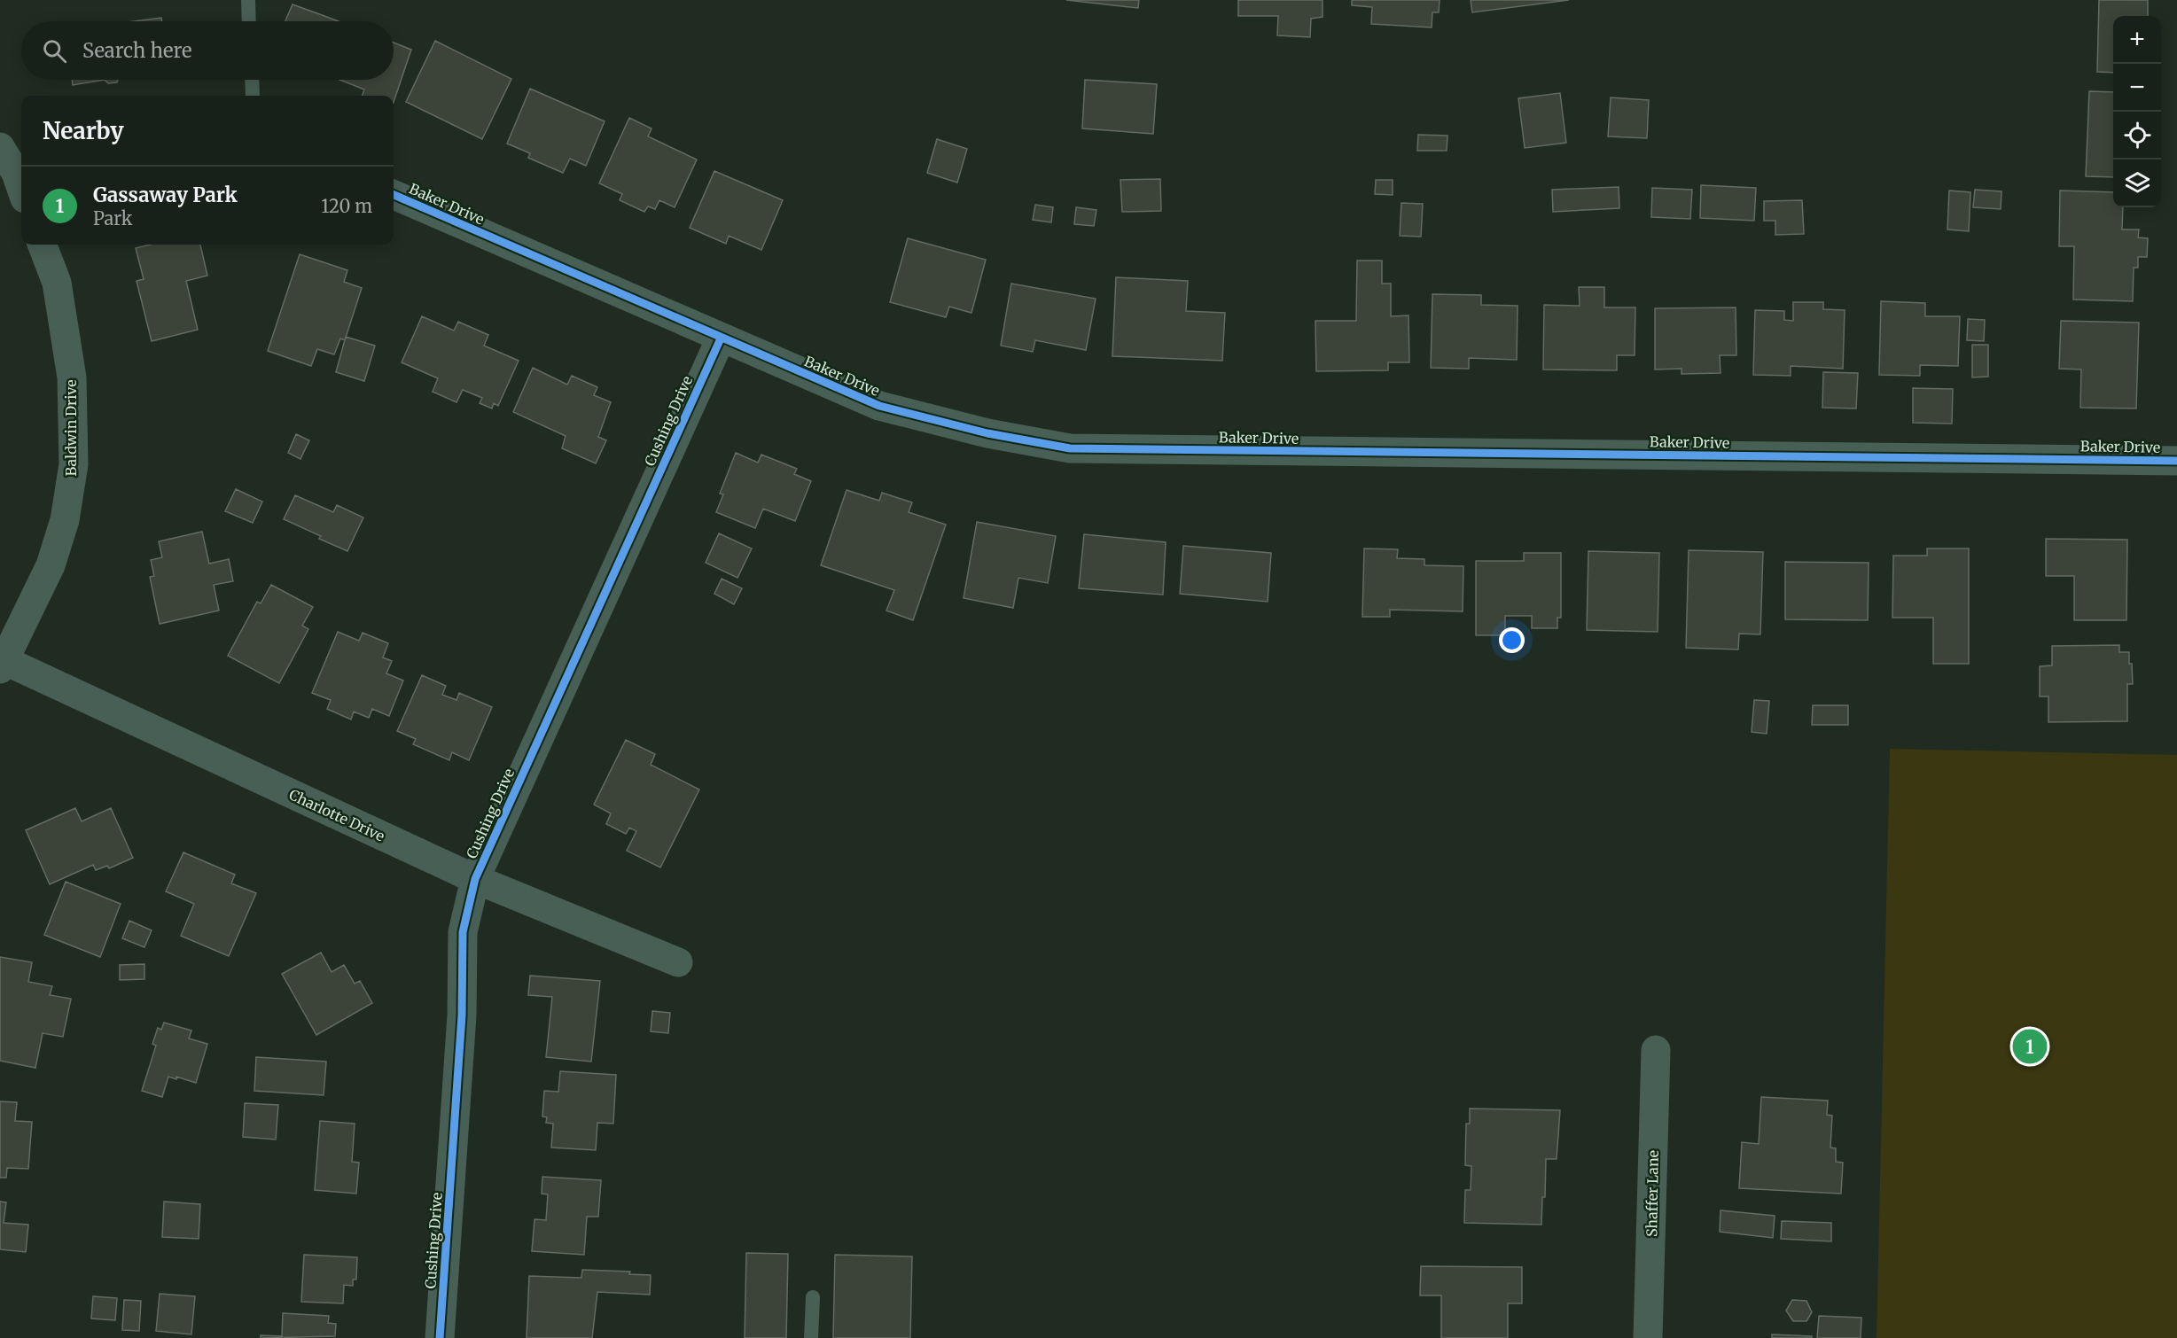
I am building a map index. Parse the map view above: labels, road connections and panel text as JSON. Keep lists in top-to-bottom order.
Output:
{
  "streets": {
    "street": [
      "Baker Drive",
      "Cushing Drive",
      "Baldwin Drive",
      "Charlotte Drive",
      "Shaffer Lane"
    ]
  },
  "crossings": [
    ["Baker Drive", "Cushing Drive"],
    ["Cushing Drive", "Charlotte Drive"],
    ["Baldwin Drive", "Charlotte Drive"]
  ],
  "page": {
    "map_buttons": ["+", "−"],
    "search": "Search here",
    "heading": "Nearby",
    "list": [
      {
        "mark": "1",
        "name": "Gassaway Park",
        "note": "Park",
        "value": "120 m"
      }
    ],
    "pins": "1"
  }
}
